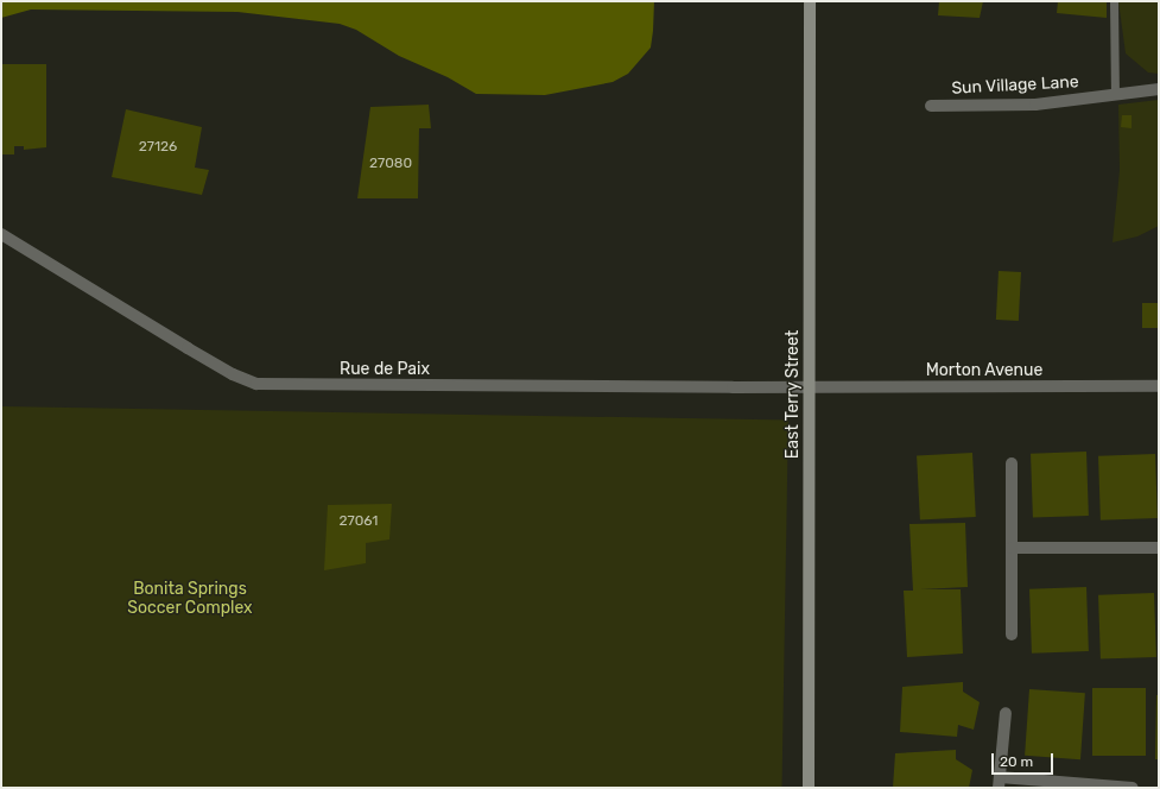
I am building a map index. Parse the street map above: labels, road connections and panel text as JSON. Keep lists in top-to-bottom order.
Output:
{
  "streets": {
    "street": [
      "Sun Village Lane",
      "Rue de Paix",
      "Morton Avenue",
      "East Terry Street"
    ]
  },
  "crossings": [
    ["Rue de Paix", "Morton Avenue"],
    ["Rue de Paix", "East Terry Street"],
    ["Morton Avenue", "East Terry Street"]
  ],
  "parks": ["Bonita Springs Soccer Complex"],
  "house_numbers": ["27126", "27080", "27061"],
  "scale_bar": "20 m"
}
